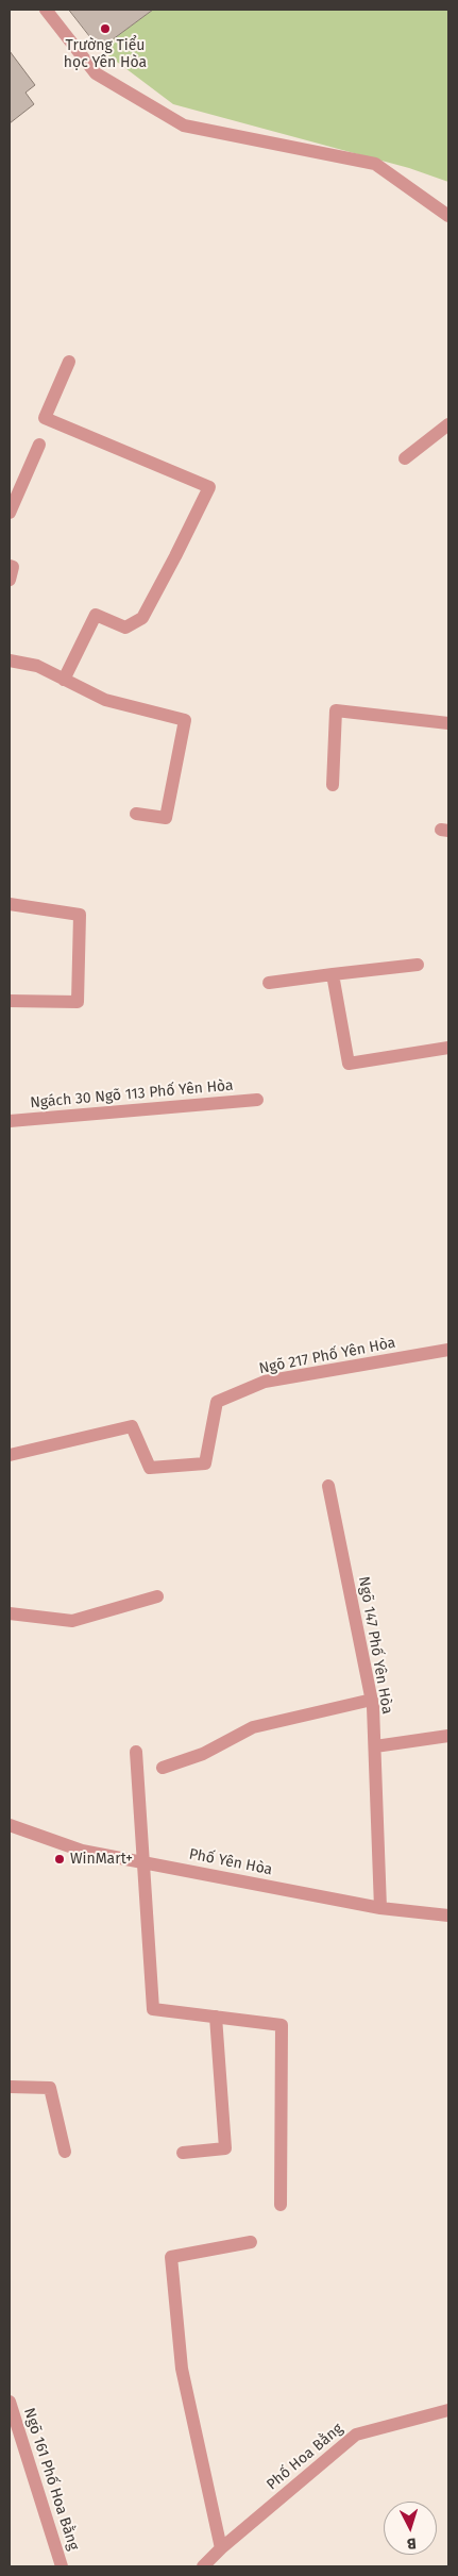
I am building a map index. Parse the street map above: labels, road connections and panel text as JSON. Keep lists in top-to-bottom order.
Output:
{
  "streets": {
    "street": [
      "Ngách 30 Ngõ 113 Phố Yên Hòa",
      "Ngõ 217 Phố Yên Hòa",
      "Ngõ 147 Phố Yên Hòa",
      "Phố Yên Hòa",
      "Phố Hoa Bằng",
      "Ngõ 161 Phố Hoa Bằng"
    ]
  },
  "crossings": [
    ["Ngõ 147 Phố Yên Hòa", "Phố Yên Hòa"]
  ],
  "places": ["Trường Tiểu học Yên Hòa", "WinMart+"],
  "north": "bottom"
}
